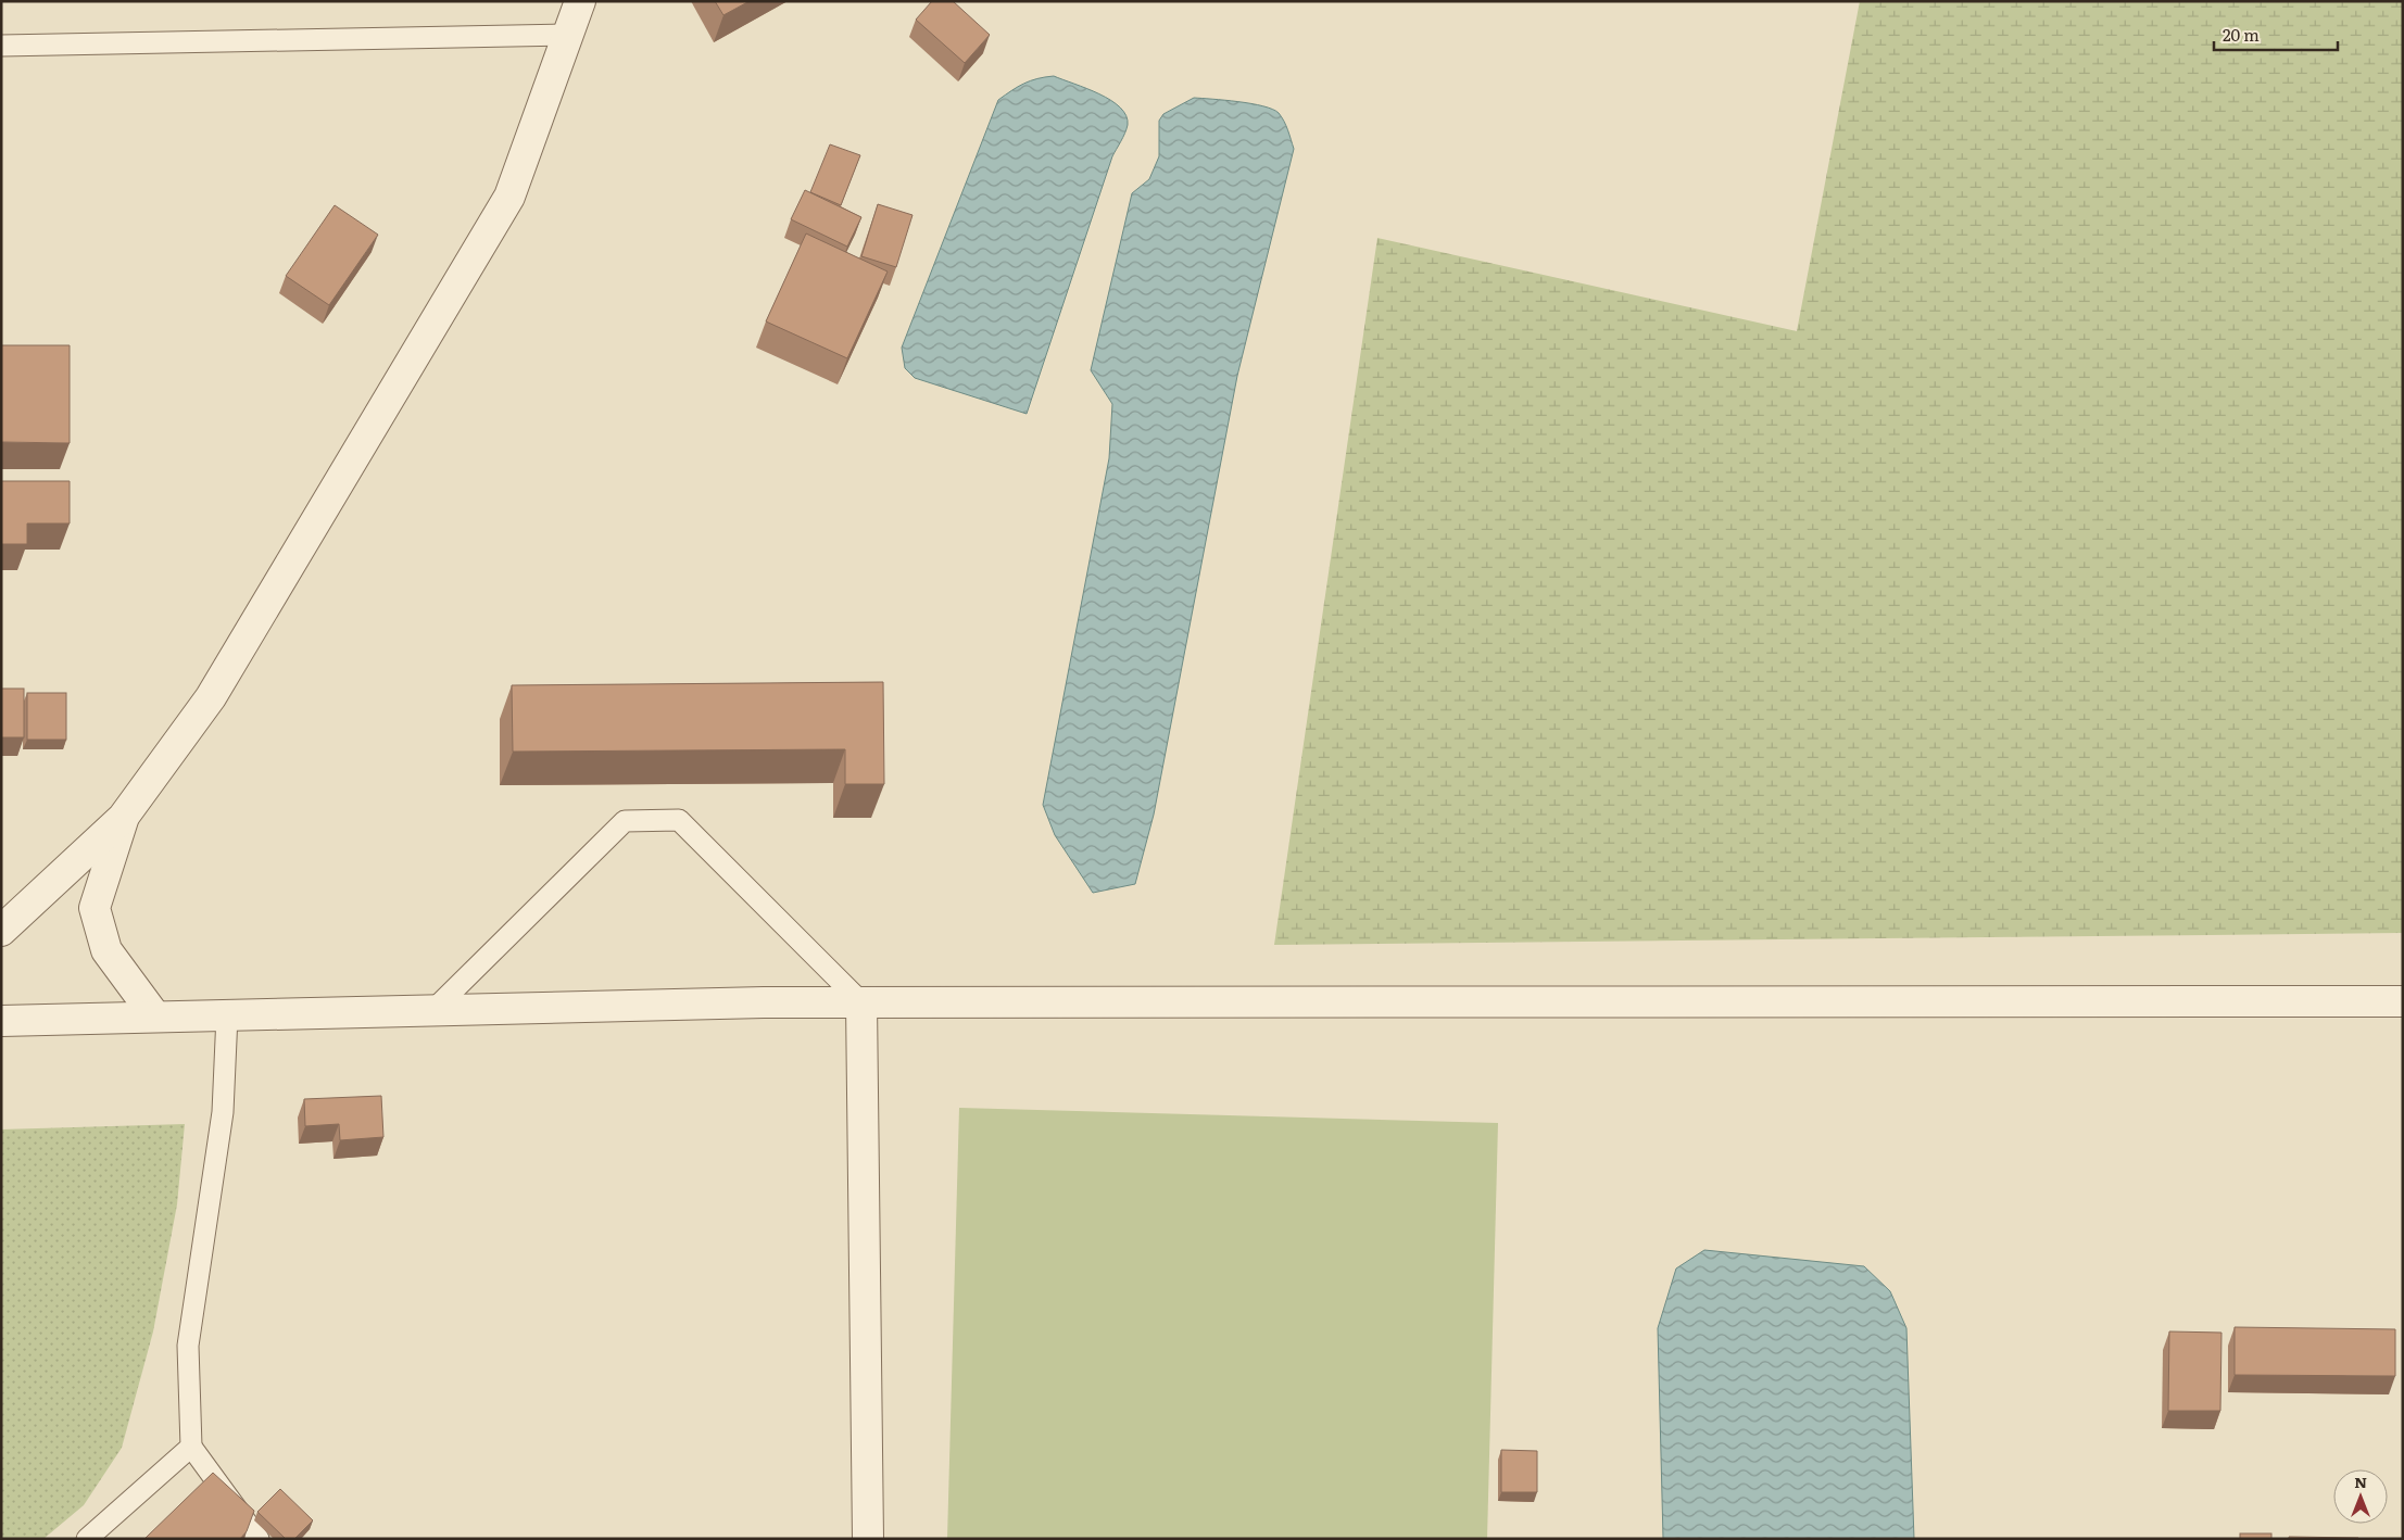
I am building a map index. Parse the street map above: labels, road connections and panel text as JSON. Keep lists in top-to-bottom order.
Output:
{
  "scale_bar": "20 m",
  "north": "top"
}
